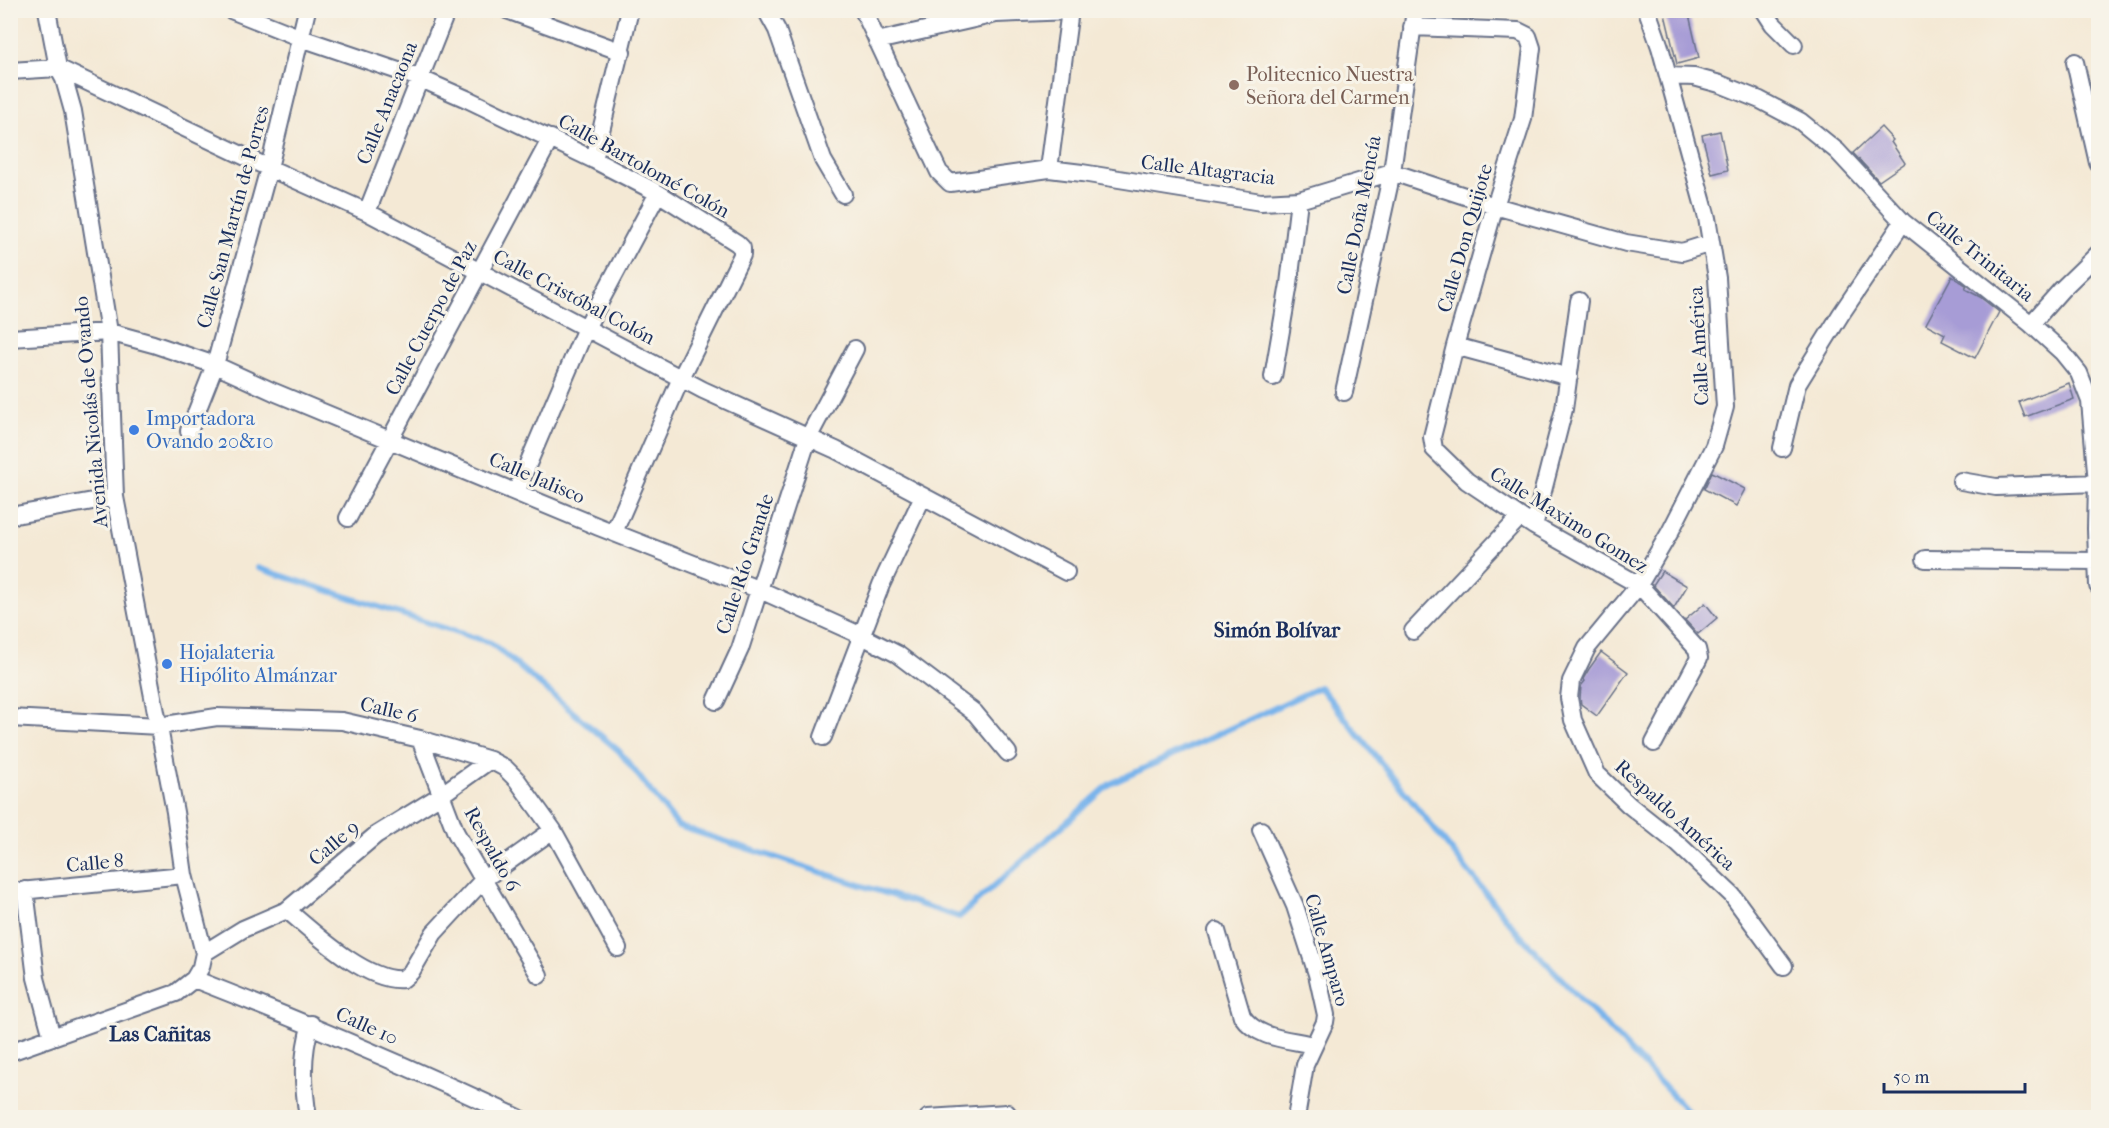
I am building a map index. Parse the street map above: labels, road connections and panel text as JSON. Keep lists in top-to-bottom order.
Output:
{
  "streets": {
    "street": [
      "Calle Anacaona",
      "Calle Bartolomé Colón",
      "Calle Altagracia",
      "Calle Doña Mencía",
      "Calle San Martín de Porres",
      "Calle Don Quijote",
      "Calle Trinitaria",
      "Calle Cristóbal Colón",
      "Calle Cuerpo de Paz",
      "Calle América",
      "Avenida Nicolás de Ovando",
      "Calle Jalisco",
      "Calle Maximo Gomez",
      "Calle Río Grande",
      "Calle 6",
      "Respaldo América",
      "Calle 9",
      "Respaldo 6",
      "Calle 8",
      "Calle Amparo",
      "Calle 10"
    ]
  },
  "crossings": [
    ["Calle Anacaona", "Calle Bartolomé Colón"],
    ["Calle Anacaona", "Calle Cristóbal Colón"],
    ["Calle Bartolomé Colón", "Calle San Martín de Porres"],
    ["Calle Bartolomé Colón", "Calle Cristóbal Colón"],
    ["Calle Bartolomé Colón", "Calle Cuerpo de Paz"],
    ["Calle Bartolomé Colón", "Calle Jalisco"],
    ["Calle Altagracia", "Calle Doña Mencía"],
    ["Calle Doña Mencía", "Calle Don Quijote"],
    ["Calle San Martín de Porres", "Calle Cristóbal Colón"],
    ["Calle San Martín de Porres", "Calle Jalisco"],
    ["Calle Don Quijote", "Calle Maximo Gomez"],
    ["Calle Trinitaria", "Calle América"],
    ["Calle Cristóbal Colón", "Calle Cuerpo de Paz"],
    ["Calle Cristóbal Colón", "Avenida Nicolás de Ovando"],
    ["Calle Cristóbal Colón", "Calle Río Grande"],
    ["Calle Cuerpo de Paz", "Calle Jalisco"],
    ["Calle América", "Calle Maximo Gomez"],
    ["Calle América", "Respaldo América"],
    ["Avenida Nicolás de Ovando", "Calle Jalisco"],
    ["Avenida Nicolás de Ovando", "Calle 6"],
    ["Avenida Nicolás de Ovando", "Calle 9"],
    ["Avenida Nicolás de Ovando", "Calle 8"],
    ["Calle Jalisco", "Calle Río Grande"],
    ["Calle 6", "Calle 9"],
    ["Calle 6", "Respaldo 6"],
    ["Calle 9", "Respaldo 6"]
  ],
  "districts": ["Simón Bolívar", "Las Cañitas"],
  "places": ["Politecnico Nuestra Señora del Carmen", "Importadora Ovando 20&10", "Hojalateria Hipólito Almánzar"],
  "scale_bar": "50 m"
}
